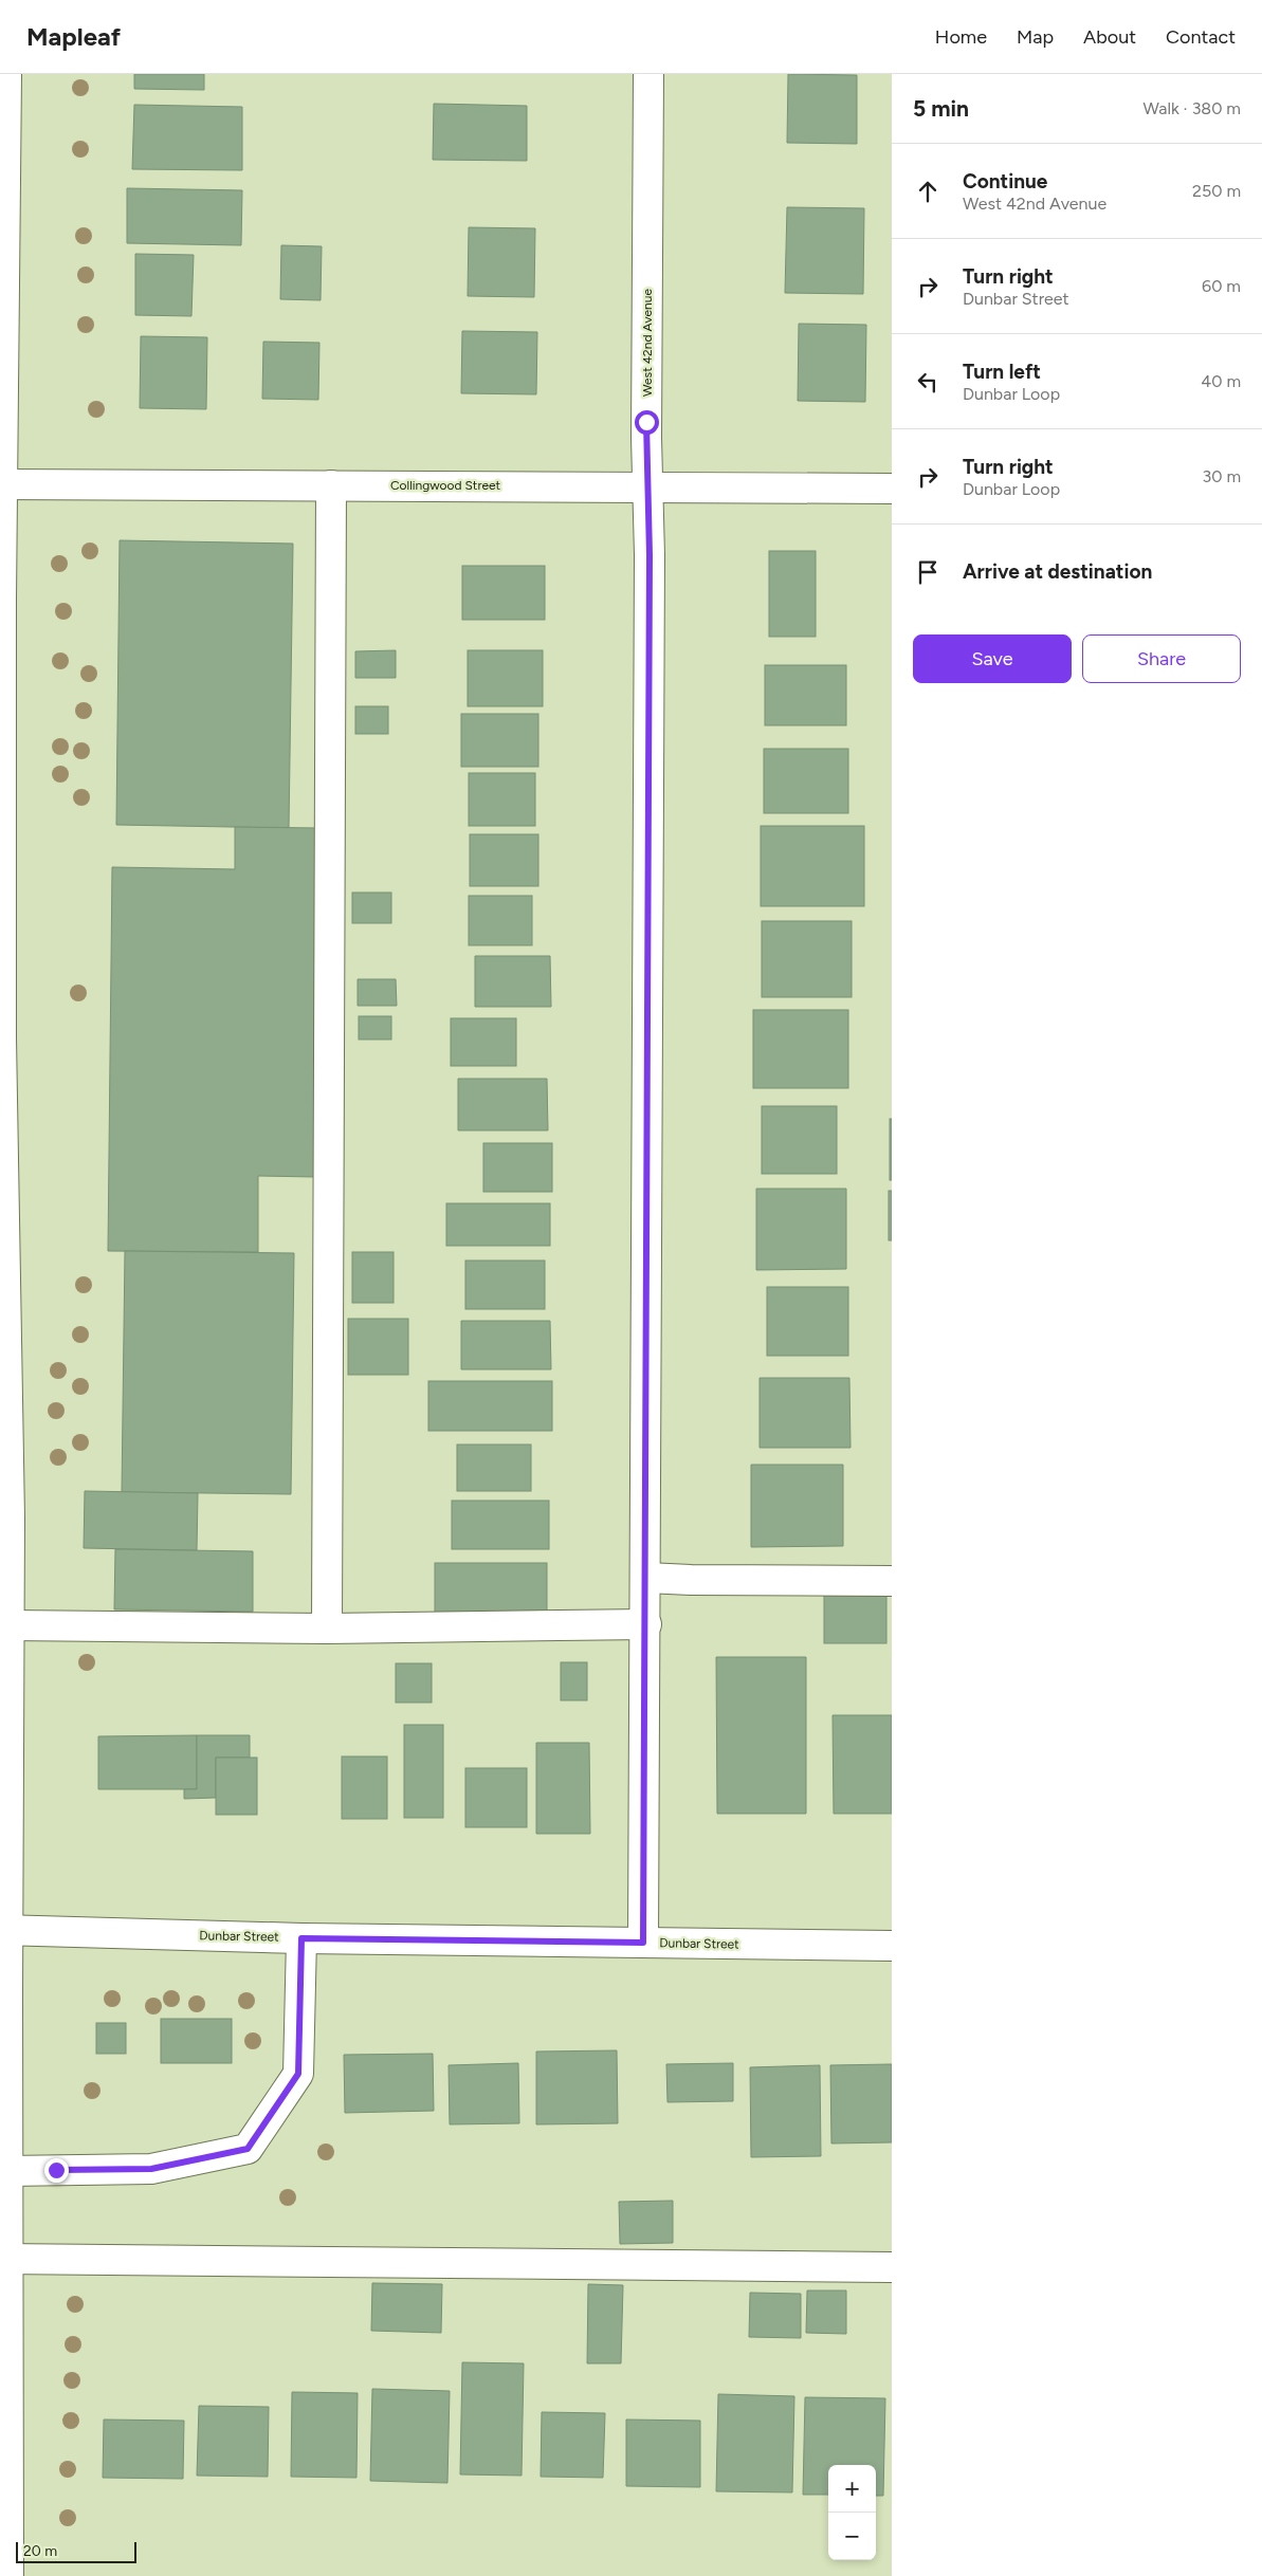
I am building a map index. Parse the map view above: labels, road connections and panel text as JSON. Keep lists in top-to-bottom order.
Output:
{
  "streets": {
    "main road": ["West 42nd Avenue", "Collingwood Street", "Dunbar Street"]
  },
  "crossings": [
    ["West 42nd Avenue", "Collingwood Street"],
    ["West 42nd Avenue", "Dunbar Street"]
  ],
  "scale_bar": "20 m",
  "page": {
    "header": "Mapleaf",
    "nav": [
      "Home",
      "Map",
      "About",
      "Contact"
    ],
    "heading": ["5 min", "Walk · 380 m"],
    "list": [
      ["Continue", "West 42nd Avenue", "250 m"],
      ["Turn right", "Dunbar Street", "60 m"],
      ["Turn left", "Dunbar Loop", "40 m"],
      ["Turn right", "Dunbar Loop", "30 m"],
      "Arrive at destination"
    ],
    "buttons": ["Save", "Share"],
    "map_buttons": ["+", "−"],
    "scale": "20 m"
  }
}
